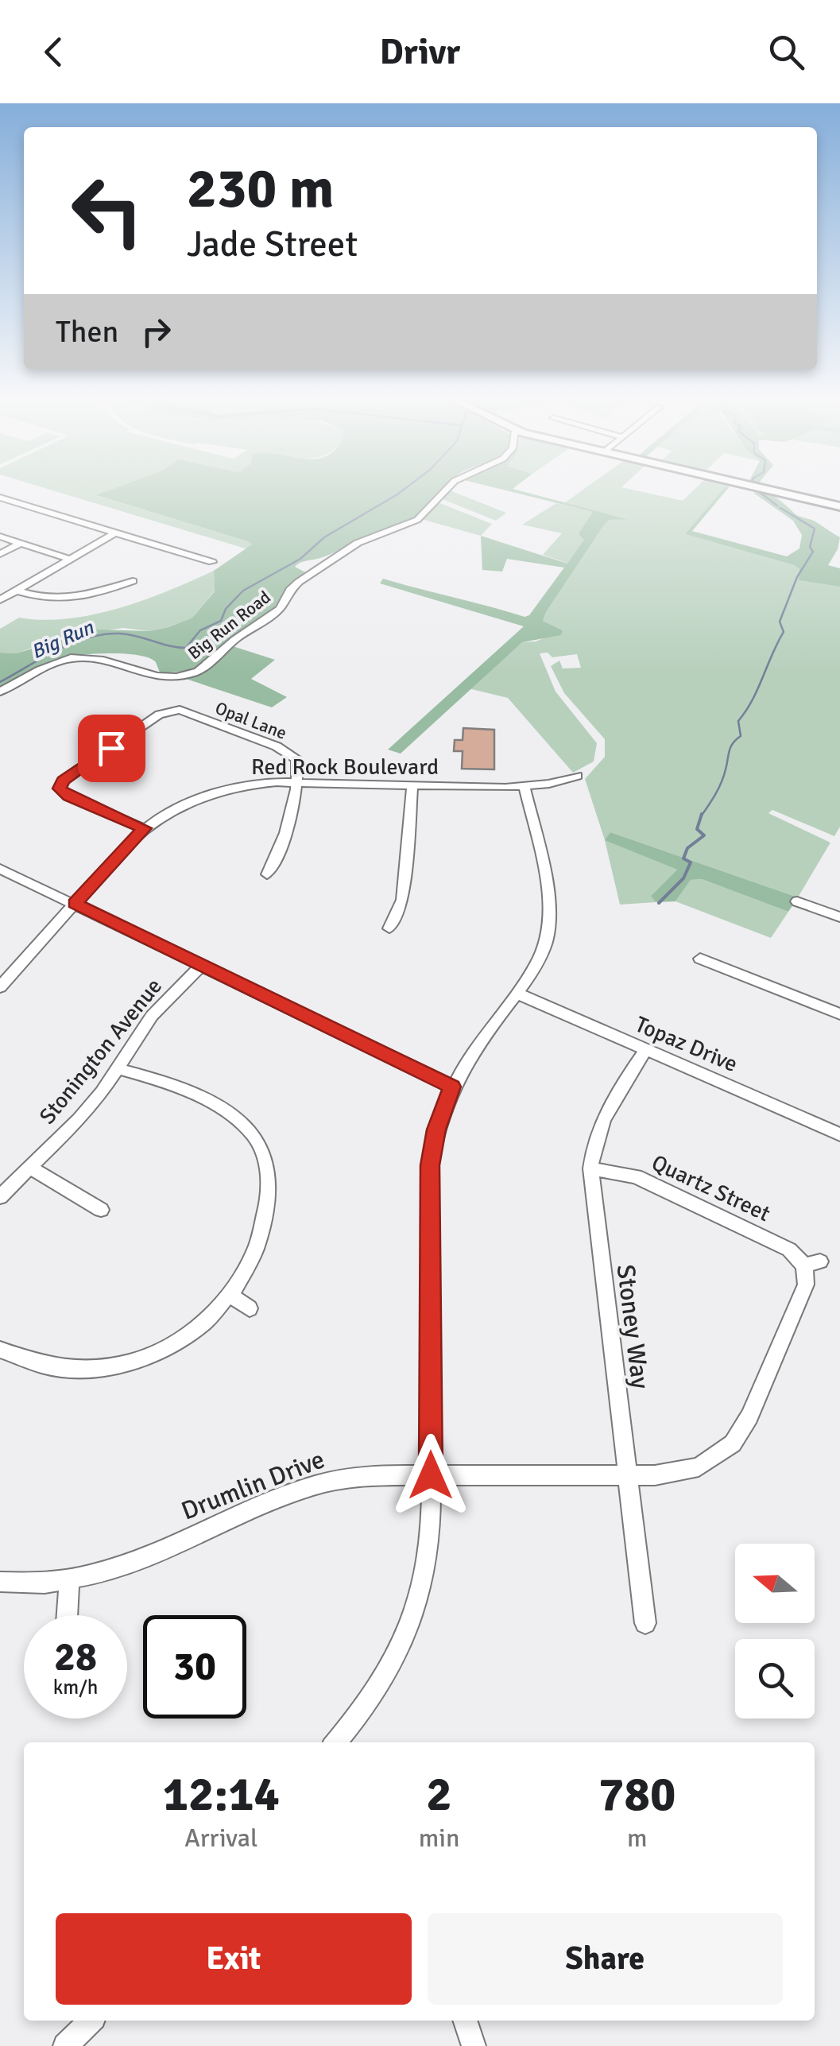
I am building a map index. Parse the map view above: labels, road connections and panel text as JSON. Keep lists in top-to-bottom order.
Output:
{
  "streets": {
    "street": [
      "Big Run Road",
      "Opal Lane",
      "Red Rock Boulevard",
      "Topaz Drive",
      "Stonington Avenue",
      "Quartz Street",
      "Stoney Way",
      "Drumlin Drive"
    ]
  },
  "crossings": [
    ["Opal Lane", "Red Rock Boulevard"],
    ["Topaz Drive", "Stoney Way"],
    ["Quartz Street", "Stoney Way"],
    ["Quartz Street", "Drumlin Drive"],
    ["Stoney Way", "Drumlin Drive"]
  ],
  "water": ["Big Run"],
  "north": "left",
  "page": {
    "header": "Drivr",
    "turn": ["230 m", "Jade Street"],
    "then": "Then",
    "speed": "28 km/h",
    "limit": "30",
    "eta": [
      "12:14",
      "Arrival",
      "2",
      "min",
      "780",
      "m"
    ],
    "buttons": ["Exit", "Share"]
  }
}
